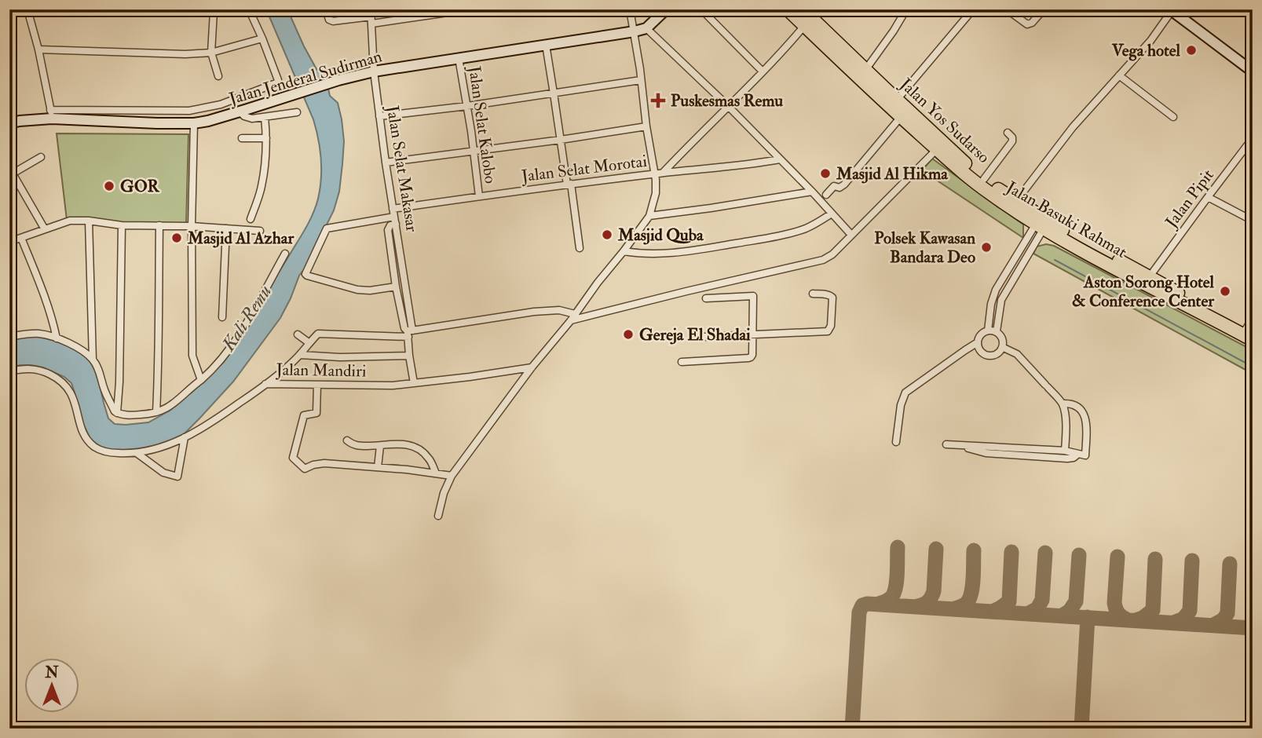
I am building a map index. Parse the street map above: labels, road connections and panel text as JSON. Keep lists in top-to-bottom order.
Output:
{
  "streets": {
    "highway": ["Jalan Yos Sudarso", "Jalan Basuki Rahmat"],
    "main road": ["Jalan Jenderal Sudirman"],
    "street": [
      "Jalan Selat Kalobo",
      "Jalan Selat Makasar",
      "Jalan Selat Morotai",
      "Jalan Pipit",
      "Jalan Mandiri"
    ]
  },
  "crossings": [
    ["Jalan Jenderal Sudirman", "Jalan Selat Kalobo"],
    ["Jalan Jenderal Sudirman", "Jalan Selat Makasar"],
    ["Jalan Yos Sudarso", "Jalan Pipit"],
    ["Jalan Yos Sudarso", "Jalan Basuki Rahmat"],
    ["Jalan Selat Kalobo", "Jalan Selat Morotai"],
    ["Jalan Selat Makasar", "Jalan Selat Morotai"]
  ],
  "water": ["Kali Remu"],
  "places": {
    "other": [
      "Vega hotel",
      "Masjid Al Hikma",
      "GOR",
      "Masjid Quba",
      "Masjid Al Azhar",
      "Polsek Kawasan Bandara Deo",
      "Aston Sorong Hotel & Conference Center",
      "Gereja El Shadai"
    ],
    "health": ["Puskesmas Remu"]
  },
  "north": "top"
}
